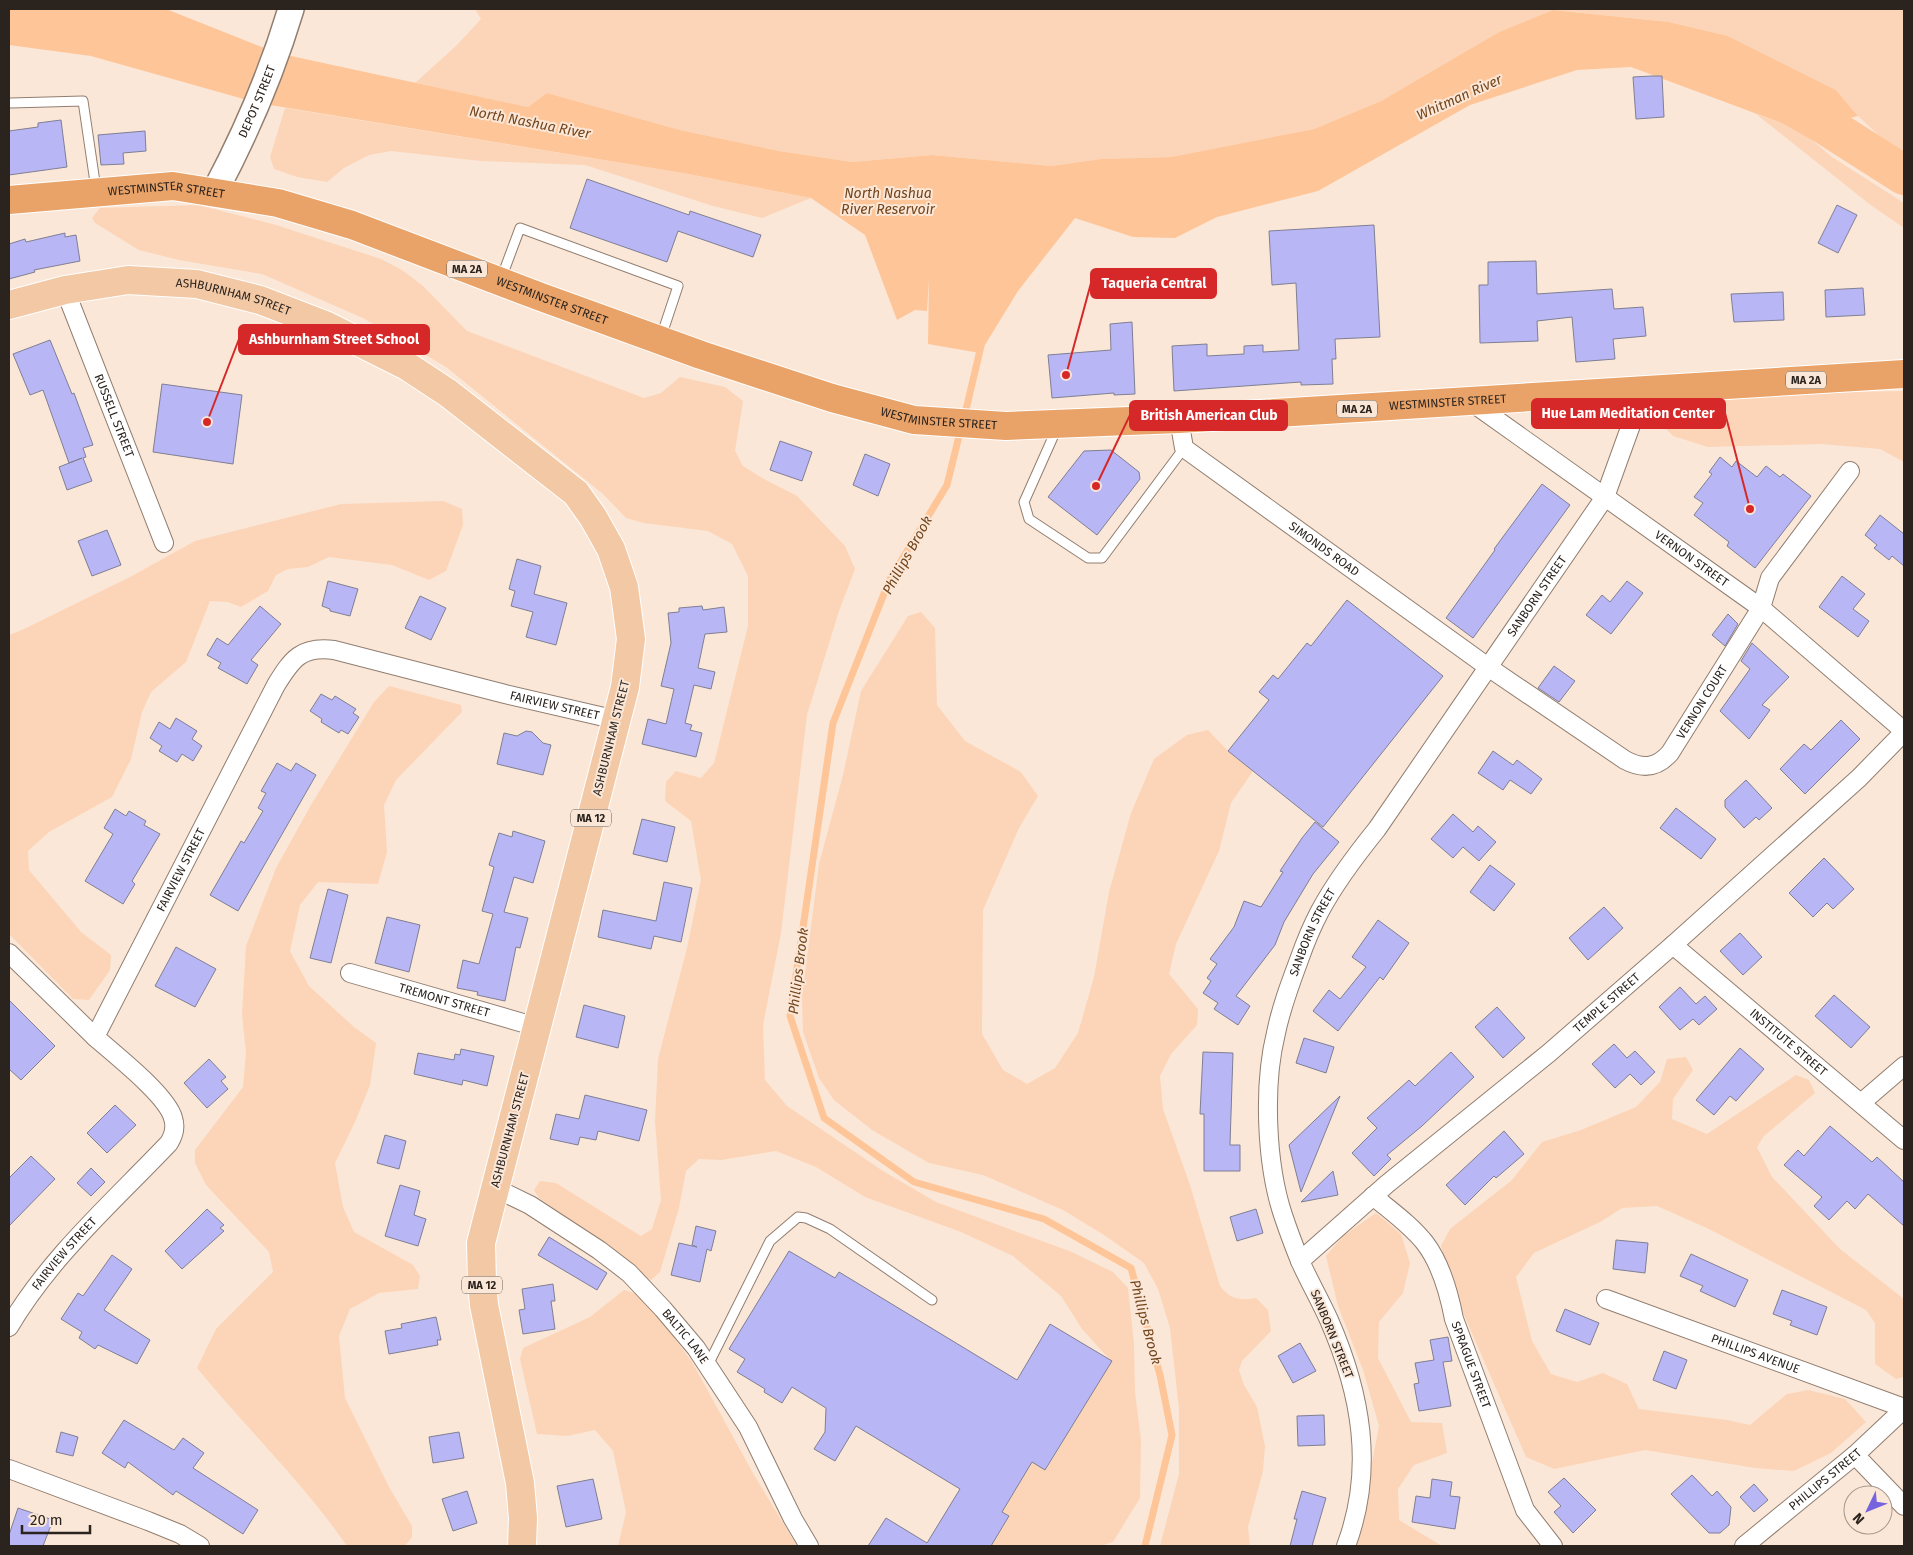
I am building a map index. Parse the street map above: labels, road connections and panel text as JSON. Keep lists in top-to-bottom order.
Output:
{
  "streets": {
    "highway": ["WESTMINSTER STREET", "MA 2A"],
    "main road": ["DEPOT STREET", "ASHBURNHAM STREET", "MA 12"],
    "street": [
      "RUSSELL STREET",
      "SIMONDS ROAD",
      "VERNON STREET",
      "SANBORN STREET",
      "VERNON COURT",
      "FAIRVIEW STREET",
      "TREMONT STREET",
      "TEMPLE STREET",
      "INSTITUTE STREET",
      "BALTIC LANE",
      "PHILLIPS AVENUE",
      "SPRAGUE STREET",
      "PHILLIPS STREET"
    ]
  },
  "crossings": [
    ["DEPOT STREET", "WESTMINSTER STREET"],
    ["WESTMINSTER STREET", "VERNON STREET"],
    ["WESTMINSTER STREET", "SANBORN STREET"],
    ["ASHBURNHAM STREET", "RUSSELL STREET"],
    ["ASHBURNHAM STREET", "FAIRVIEW STREET"],
    ["ASHBURNHAM STREET", "TREMONT STREET"],
    ["ASHBURNHAM STREET", "BALTIC LANE"],
    ["SIMONDS ROAD", "SANBORN STREET"],
    ["SIMONDS ROAD", "VERNON COURT"],
    ["VERNON STREET", "SANBORN STREET"],
    ["VERNON STREET", "VERNON COURT"],
    ["VERNON STREET", "TEMPLE STREET"],
    ["SANBORN STREET", "VERNON COURT"],
    ["SANBORN STREET", "TEMPLE STREET"],
    ["TEMPLE STREET", "INSTITUTE STREET"],
    ["TEMPLE STREET", "SPRAGUE STREET"],
    ["PHILLIPS AVENUE", "PHILLIPS STREET"]
  ],
  "water": [
    "Whitman River",
    "North Nashua River",
    "North Nashua River Reservoir",
    "Phillips Brook"
  ],
  "places": [
    "Taqueria Central",
    "Ashburnham Street School",
    "British American Club",
    "Hue Lam Meditation Center"
  ],
  "scale_bar": "20 m",
  "north": "bottom left"
}
